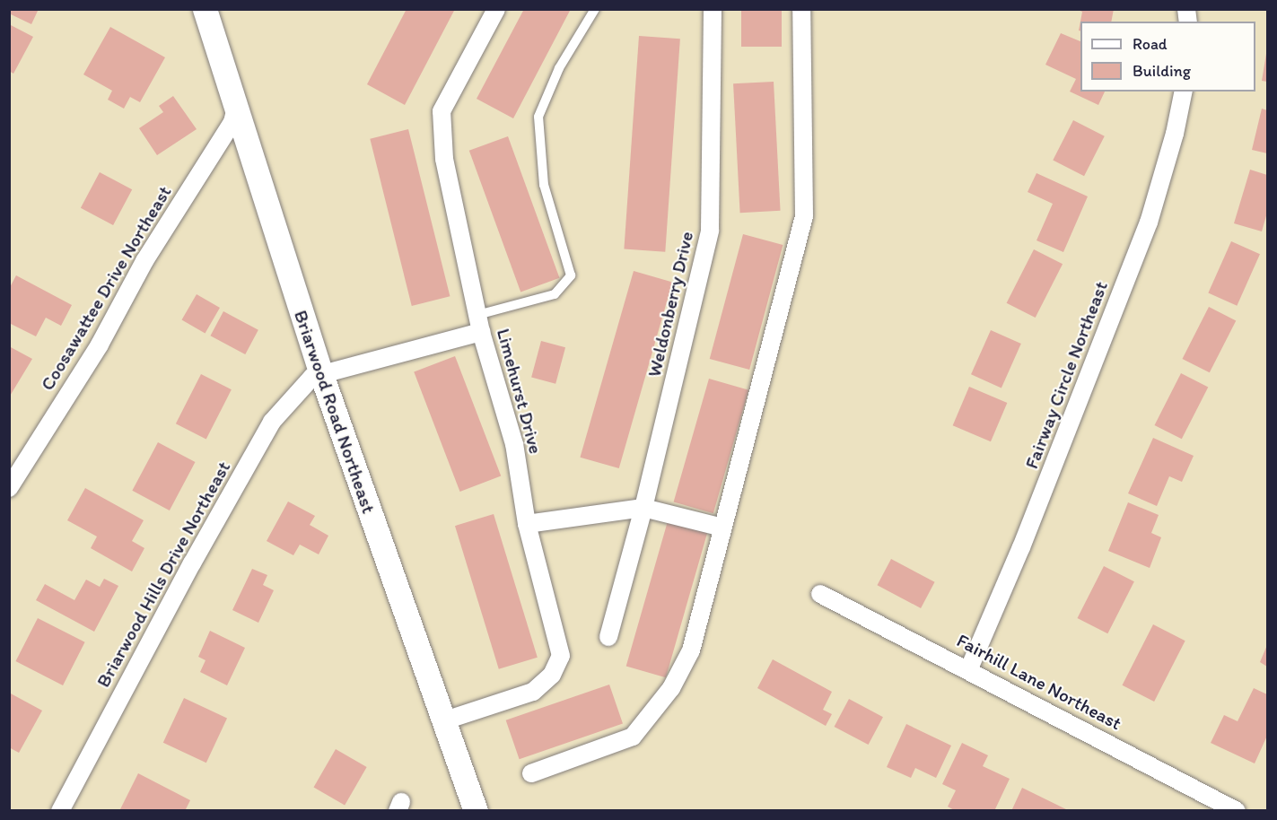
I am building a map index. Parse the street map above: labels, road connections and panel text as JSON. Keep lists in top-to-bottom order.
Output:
{
  "streets": {
    "street": [
      "Coosawattee Drive Northeast",
      "Weldonberry Drive",
      "Fairway Circle Northeast",
      "Limehurst Drive",
      "Briarwood Road Northeast",
      "Briarwood Hills Drive Northeast",
      "Fairhill Lane Northeast"
    ]
  },
  "crossings": [
    ["Coosawattee Drive Northeast", "Briarwood Road Northeast"],
    ["Fairway Circle Northeast", "Fairhill Lane Northeast"],
    ["Limehurst Drive", "Briarwood Road Northeast"],
    ["Limehurst Drive", "Briarwood Hills Drive Northeast"],
    ["Briarwood Road Northeast", "Briarwood Hills Drive Northeast"]
  ],
  "legend": ["Road", "Building"]
}
